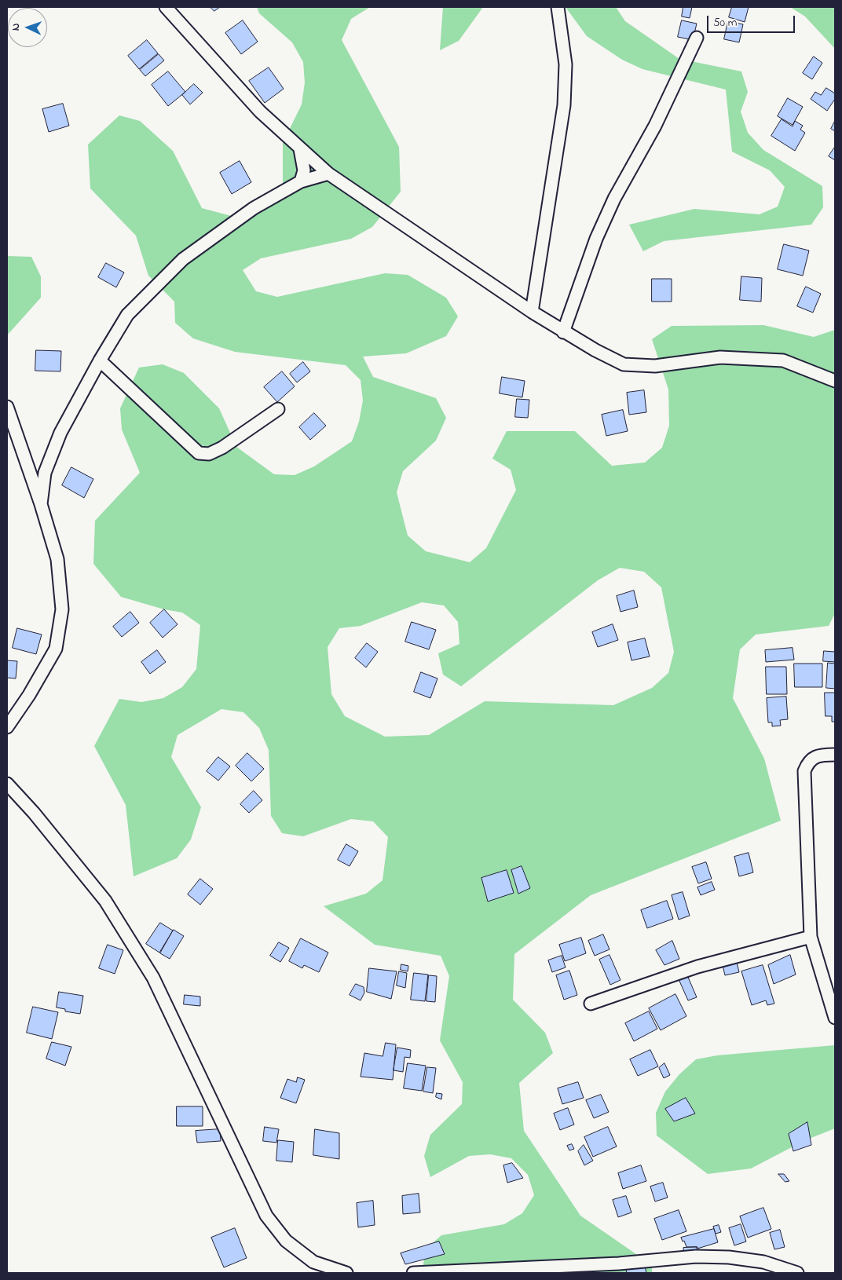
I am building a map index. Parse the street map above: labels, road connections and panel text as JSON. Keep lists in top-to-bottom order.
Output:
{
  "scale_bar": "50 m",
  "north": "left"
}
